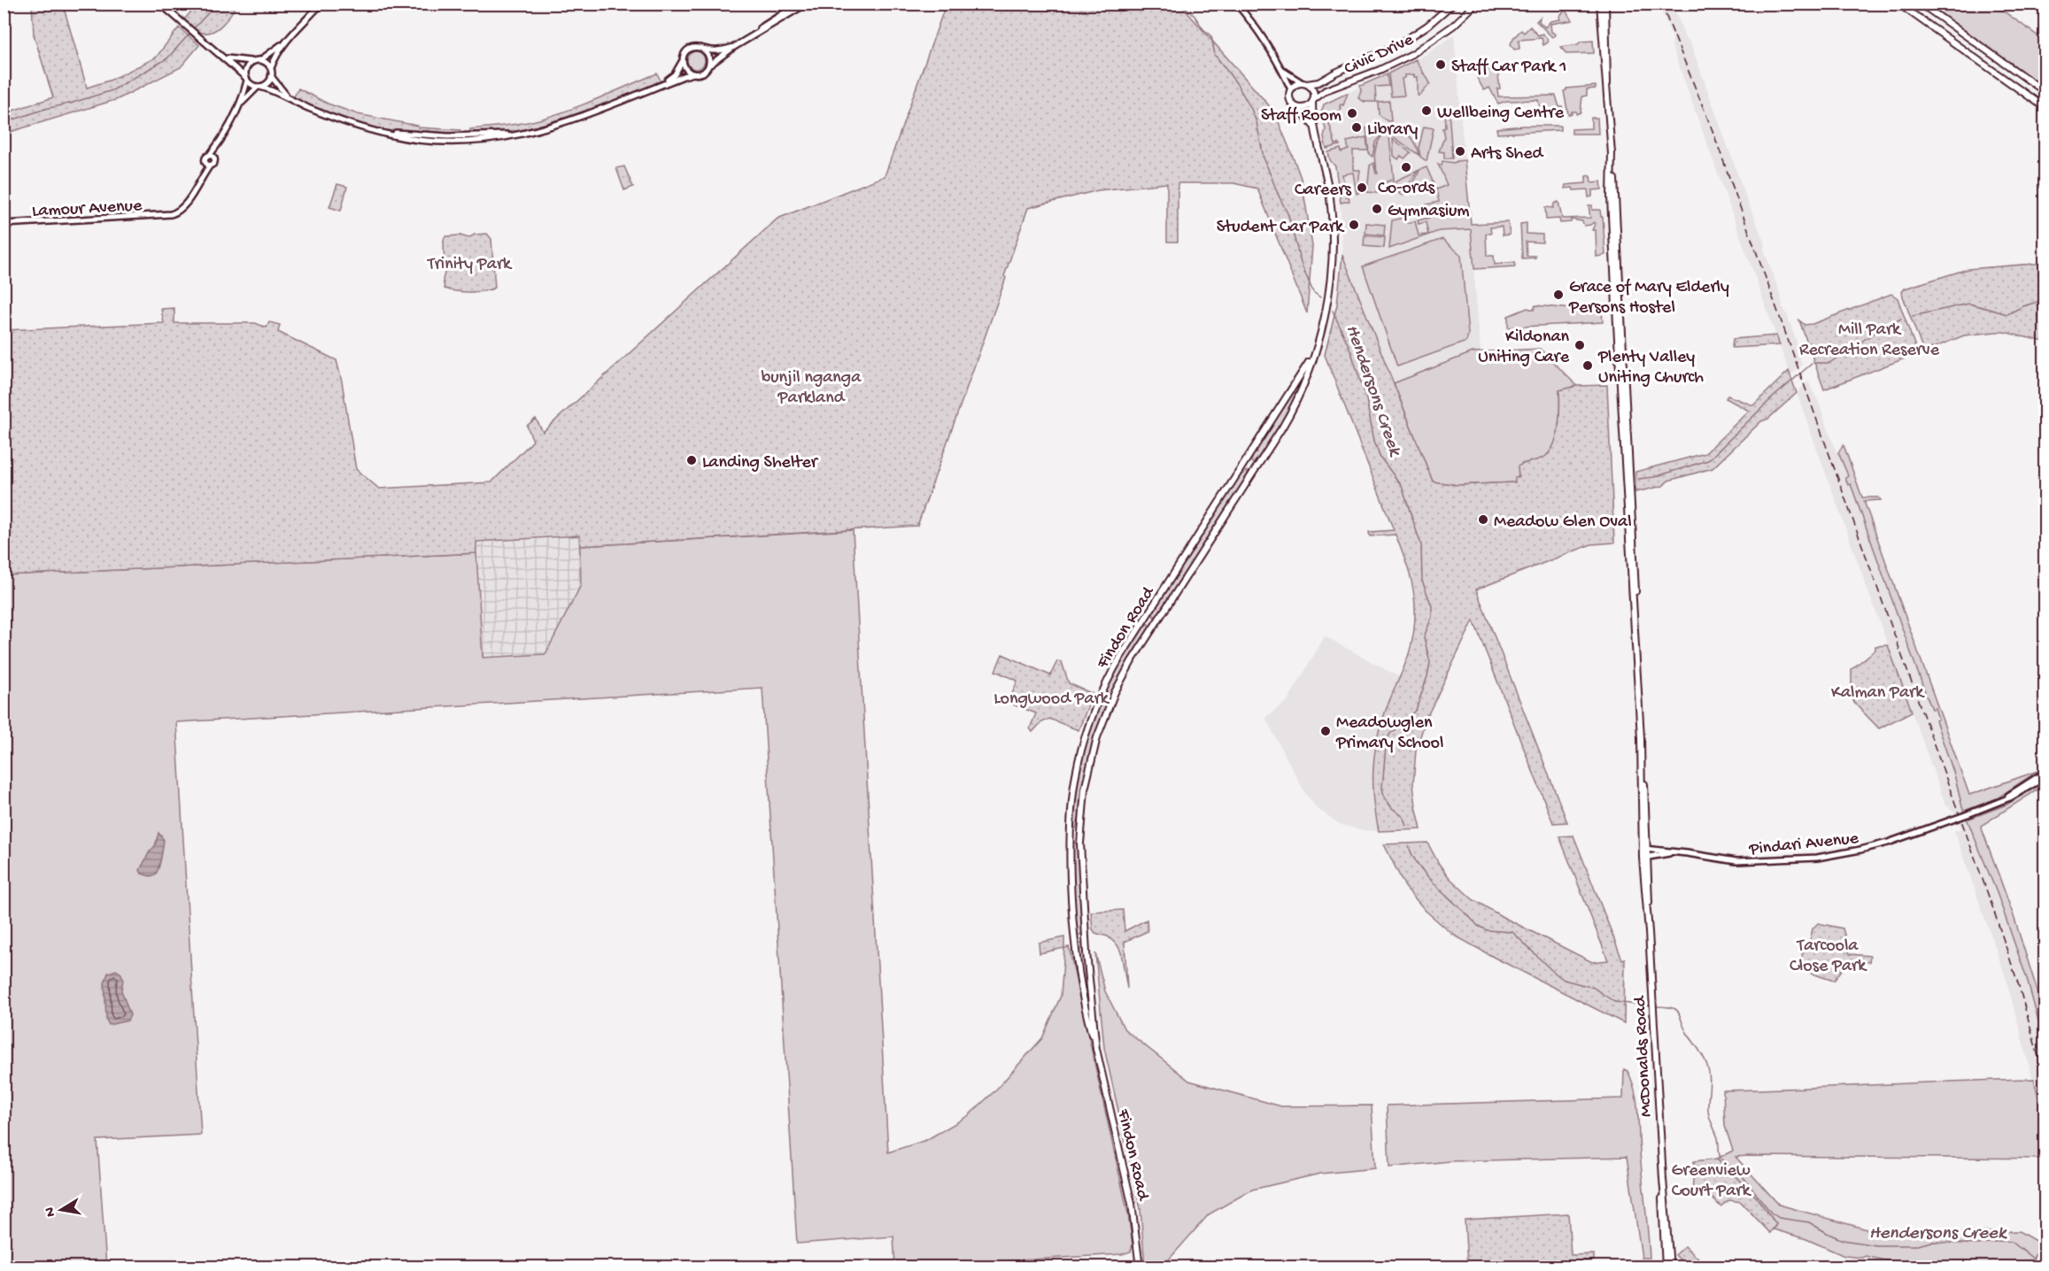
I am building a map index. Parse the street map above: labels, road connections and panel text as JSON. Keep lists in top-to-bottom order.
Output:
{
  "streets": {
    "main road": ["Civic Drive", "Findon Road", "McDonalds Road"],
    "street": ["Lamour Avenue", "Pindari Avenue"]
  },
  "crossings": [
    ["Civic Drive", "Findon Road"],
    ["Pindari Avenue", "McDonalds Road"]
  ],
  "water": ["Hendersons Creek"],
  "parks": [
    "Trinity Park",
    "Mill Park Recreation Reserve",
    "bunjil nganga Parkland",
    "Kalman Park",
    "Longwood Park",
    "Tarcoola Close Park",
    "Greenview Court Park"
  ],
  "places": [
    "Staff Car Park 1",
    "Wellbeing Centre",
    "Staff Room",
    "Library",
    "Arts Shed",
    "Co-ords",
    "Careers",
    "Gymnasium",
    "Student Car Park",
    "Grace of Mary Elderly Persons Hostel",
    "Kildonan Uniting Care",
    "Plenty Valley Uniting Church",
    "Landing Shelter",
    "Meadow Glen Oval",
    "Meadowglen Primary School"
  ],
  "north": "left"
}
